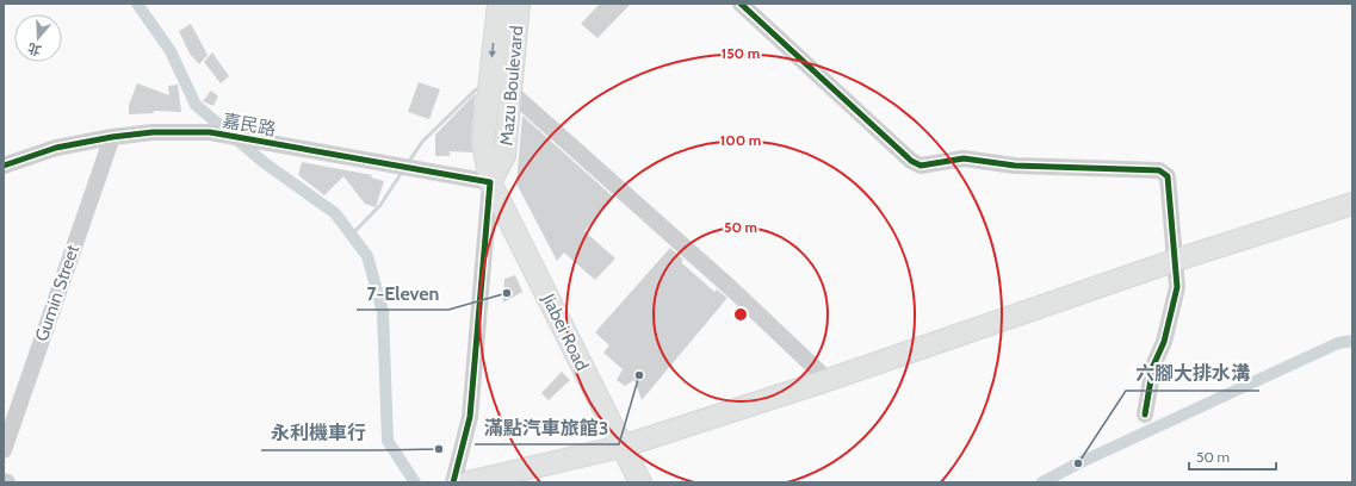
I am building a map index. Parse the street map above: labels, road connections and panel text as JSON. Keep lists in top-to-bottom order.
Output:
{
  "streets": {
    "main road": ["Mazu Boulevard", "Jiabei Road"],
    "street": ["嘉民路", "Gumin Street"]
  },
  "crossings": [
    ["Mazu Boulevard", "嘉民路"],
    ["Mazu Boulevard", "Jiabei Road"],
    ["嘉民路", "Gumin Street"],
    ["嘉民路", "Jiabei Road"]
  ],
  "places": [
    "7-Eleven",
    "滿點汽車旅館3",
    "永利機車行",
    "六腳大排水溝"
  ],
  "scale_bar": "50 m",
  "north": "bottom",
  "rings": ["150 m", "100 m", "50 m"]
}
